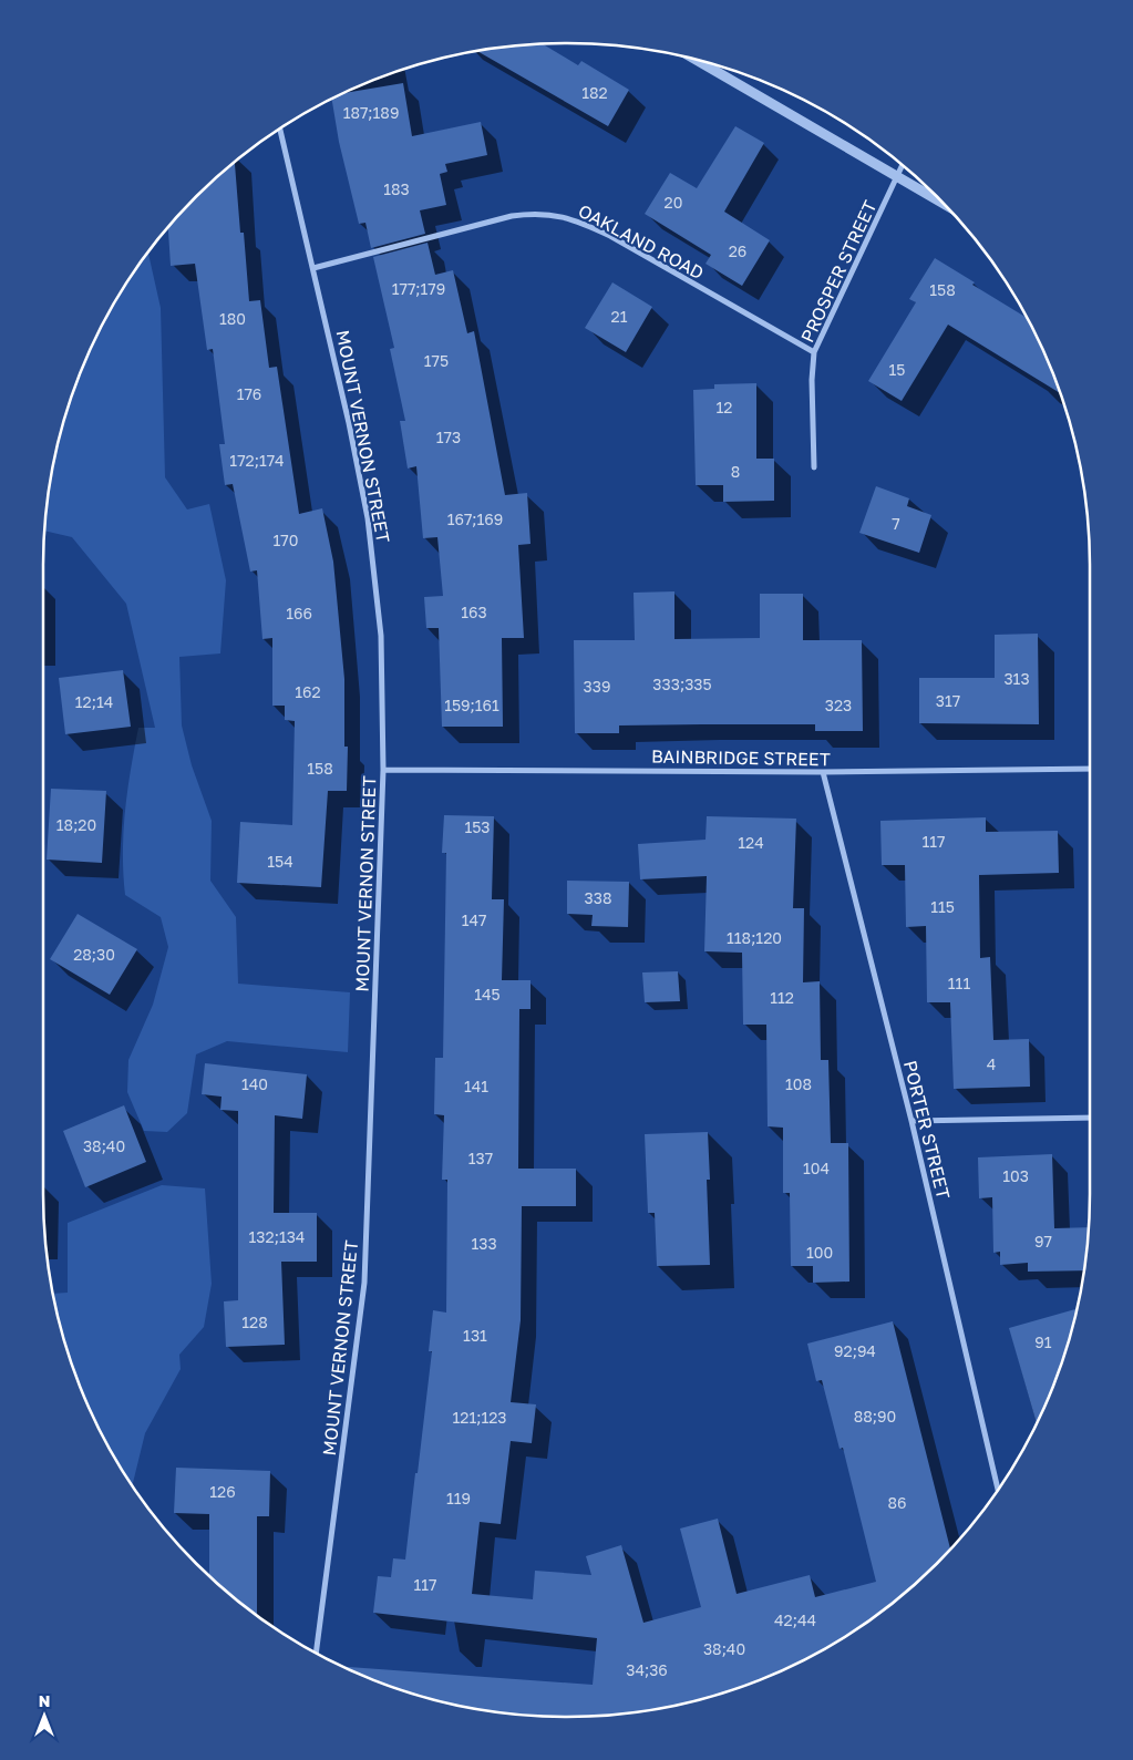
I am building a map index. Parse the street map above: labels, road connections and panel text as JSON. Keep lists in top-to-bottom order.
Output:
{
  "streets": {
    "street": [
      "OAKLAND ROAD",
      "PROSPER STREET",
      "MOUNT VERNON STREET",
      "BAINBRIDGE STREET",
      "PORTER STREET"
    ]
  },
  "crossings": [
    ["OAKLAND ROAD", "PROSPER STREET"],
    ["OAKLAND ROAD", "MOUNT VERNON STREET"],
    ["MOUNT VERNON STREET", "BAINBRIDGE STREET"],
    ["BAINBRIDGE STREET", "PORTER STREET"]
  ],
  "house_numbers": [
    "182",
    "187;189",
    "183",
    "20",
    "26",
    "177;179",
    "158",
    "21",
    "180",
    "175",
    "15",
    "176",
    "12",
    "173",
    "172;174",
    "8",
    "167;169",
    "7",
    "170",
    "163",
    "166",
    "313",
    "333;335",
    "339",
    "162",
    "317",
    "12;14",
    "159;161",
    "323",
    "158",
    "18;20",
    "153",
    "117",
    "124",
    "154",
    "338",
    "115",
    "147",
    "118;120",
    "28;30",
    "111",
    "145",
    "112",
    "4",
    "140",
    "108",
    "141",
    "38;40",
    "137",
    "104",
    "103",
    "132;134",
    "97",
    "133",
    "100",
    "128",
    "131",
    "91",
    "92;94",
    "88;90",
    "121;123",
    "126",
    "119",
    "86",
    "117",
    "42;44",
    "38;40",
    "34;36"
  ],
  "north": "top"
}
